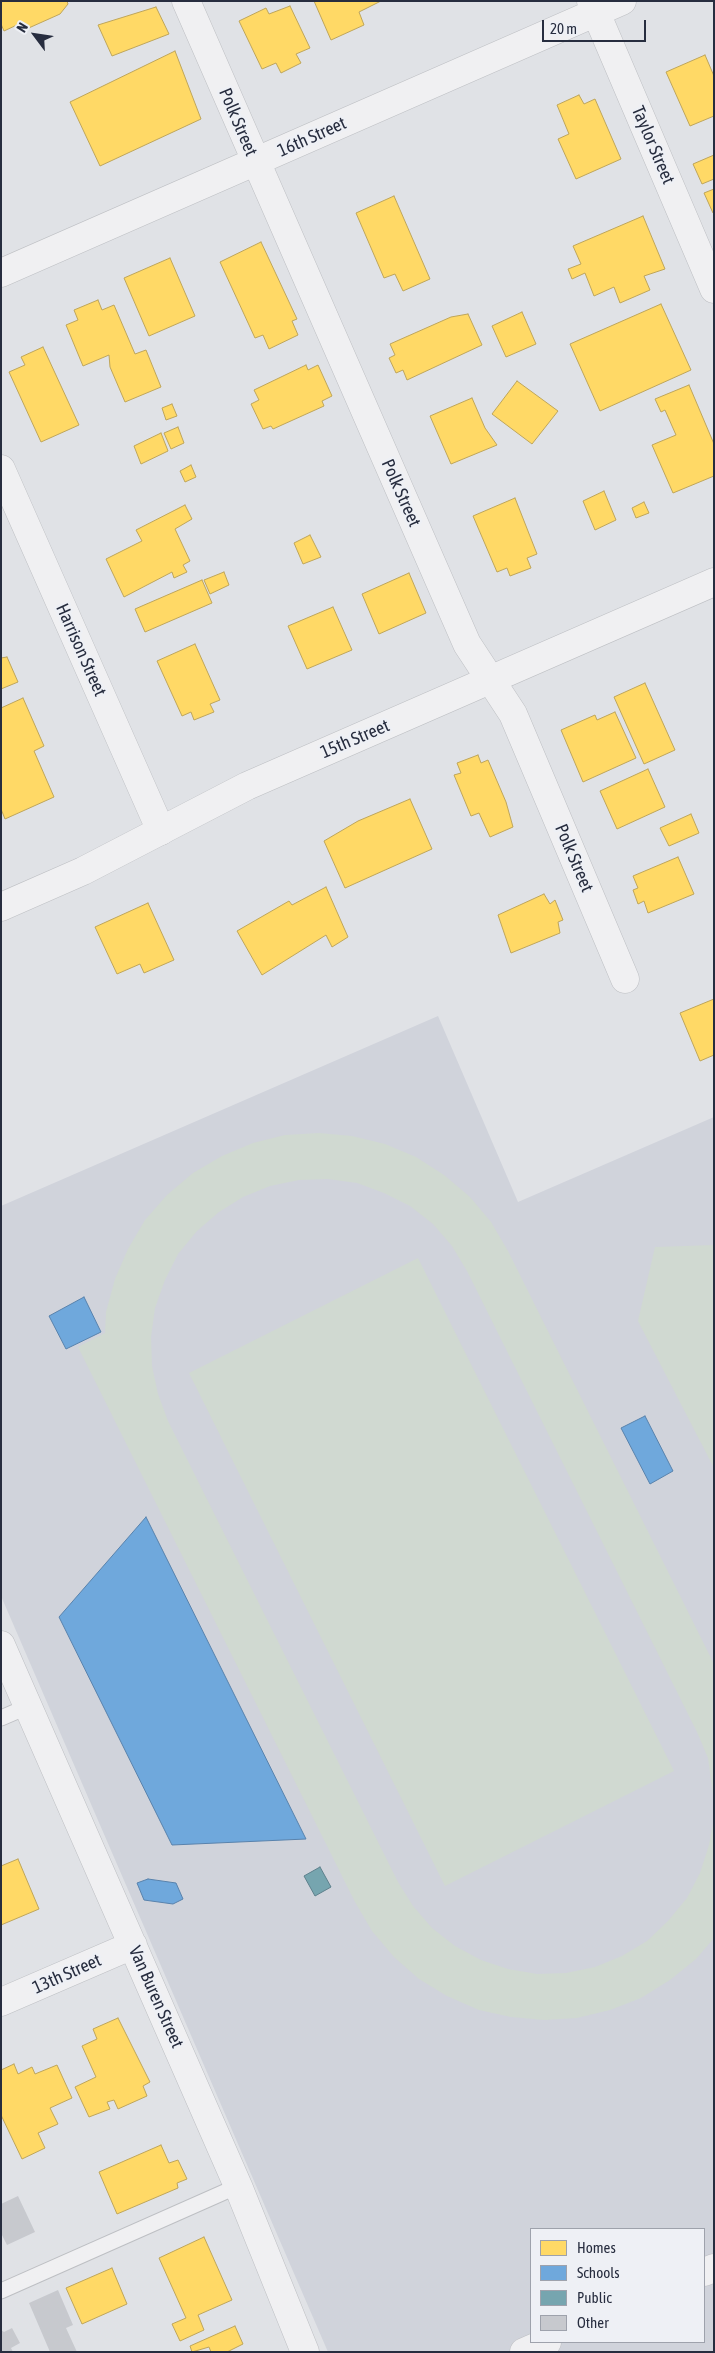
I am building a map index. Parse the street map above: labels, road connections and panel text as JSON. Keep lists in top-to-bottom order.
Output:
{
  "streets": {
    "street": [
      "Polk Street",
      "16th Street",
      "Taylor Street",
      "Harrison Street",
      "15th Street",
      "13th Street",
      "Van Buren Street"
    ]
  },
  "crossings": [
    ["Polk Street", "16th Street"],
    ["Polk Street", "15th Street"],
    ["16th Street", "Taylor Street"],
    ["Harrison Street", "15th Street"],
    ["13th Street", "Van Buren Street"]
  ],
  "legend": [
    "Homes",
    "Schools",
    "Public",
    "Other"
  ],
  "scale_bar": "20 m",
  "north": "top left"
}
